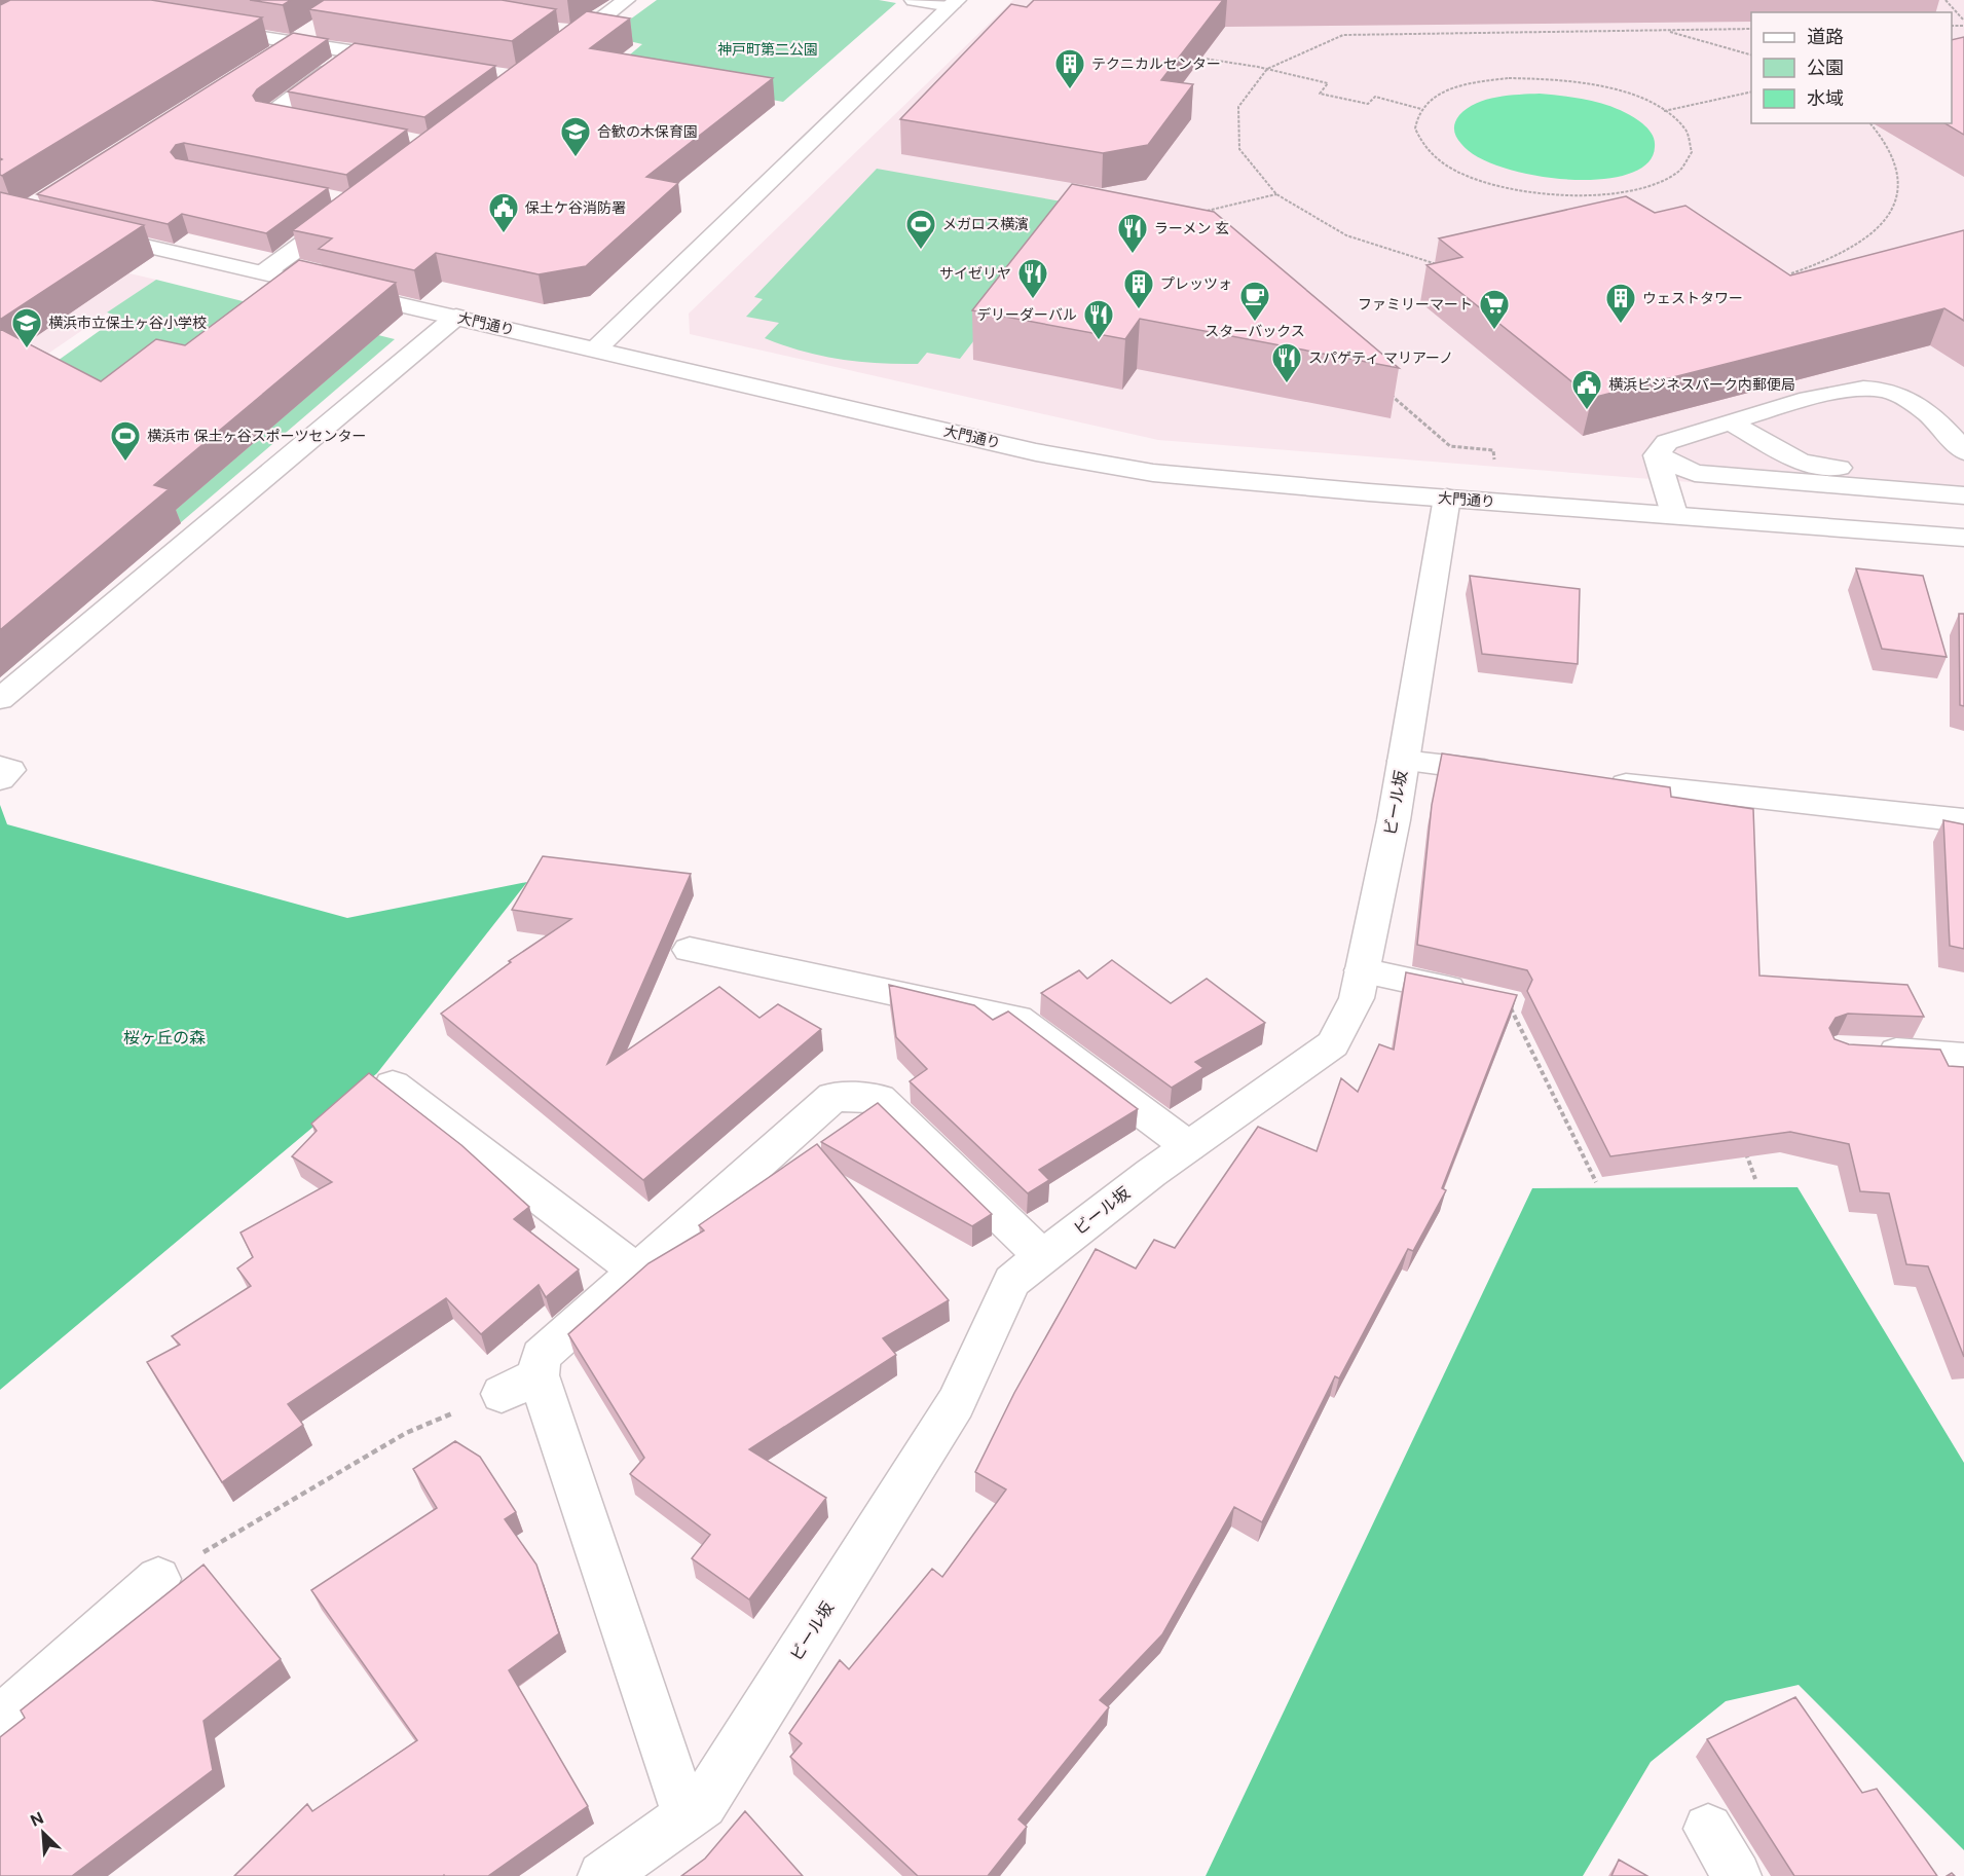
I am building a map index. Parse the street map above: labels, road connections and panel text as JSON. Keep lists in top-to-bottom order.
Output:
{
  "streets": {
    "street": ["大門通り", "ビール坂"]
  },
  "crossings": [
    ["大門通り", "ビール坂"]
  ],
  "parks": ["神戸町第二公園", "桜ヶ丘の森"],
  "places": {
    "building": ["テクニカルセンター", "プレッツォ", "ウェストタワー"],
    "school or university": ["合歓の木保育園", "横浜市立保土ヶ谷小学校"],
    "public building": ["保土ケ谷消防署", "横浜ビジネスパーク内郵便局"],
    "sports": ["メガロス横濱", "横浜市 保土ヶ谷スポーツセンター"],
    "restaurant": [
      "ラーメン 玄",
      "サイゼリヤ",
      "デリーダーバル",
      "スパゲティ マリアーノ"
    ],
    "cafe": ["スターバックス"],
    "supermarket": ["ファミリーマート"]
  },
  "legend": ["道路", "公園", "水域"],
  "north": "top left"
}
